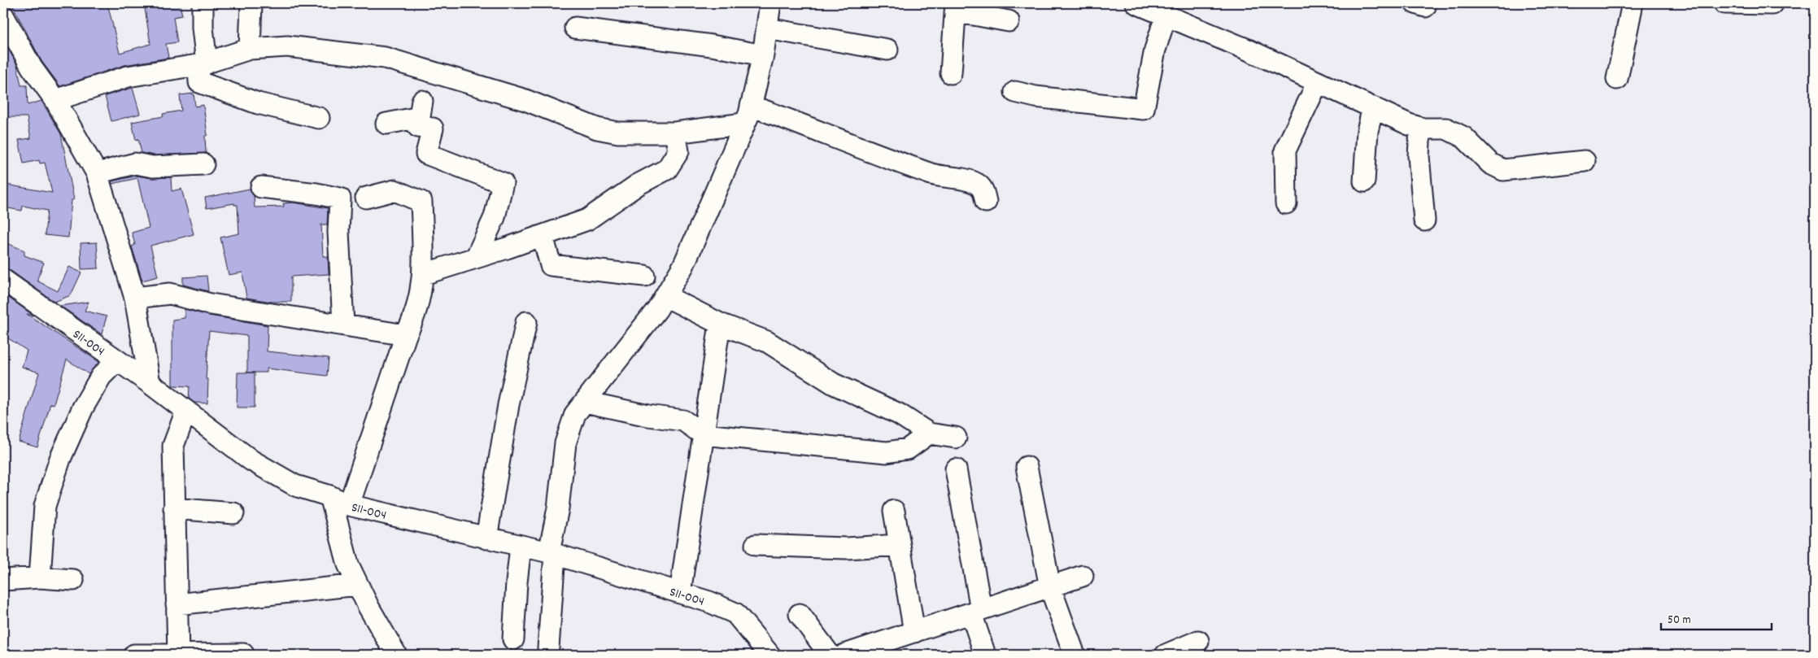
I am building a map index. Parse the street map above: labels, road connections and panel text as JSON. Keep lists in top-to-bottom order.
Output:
{
  "streets": {
    "street": ["S11-004"]
  },
  "scale_bar": "50 m"
}
